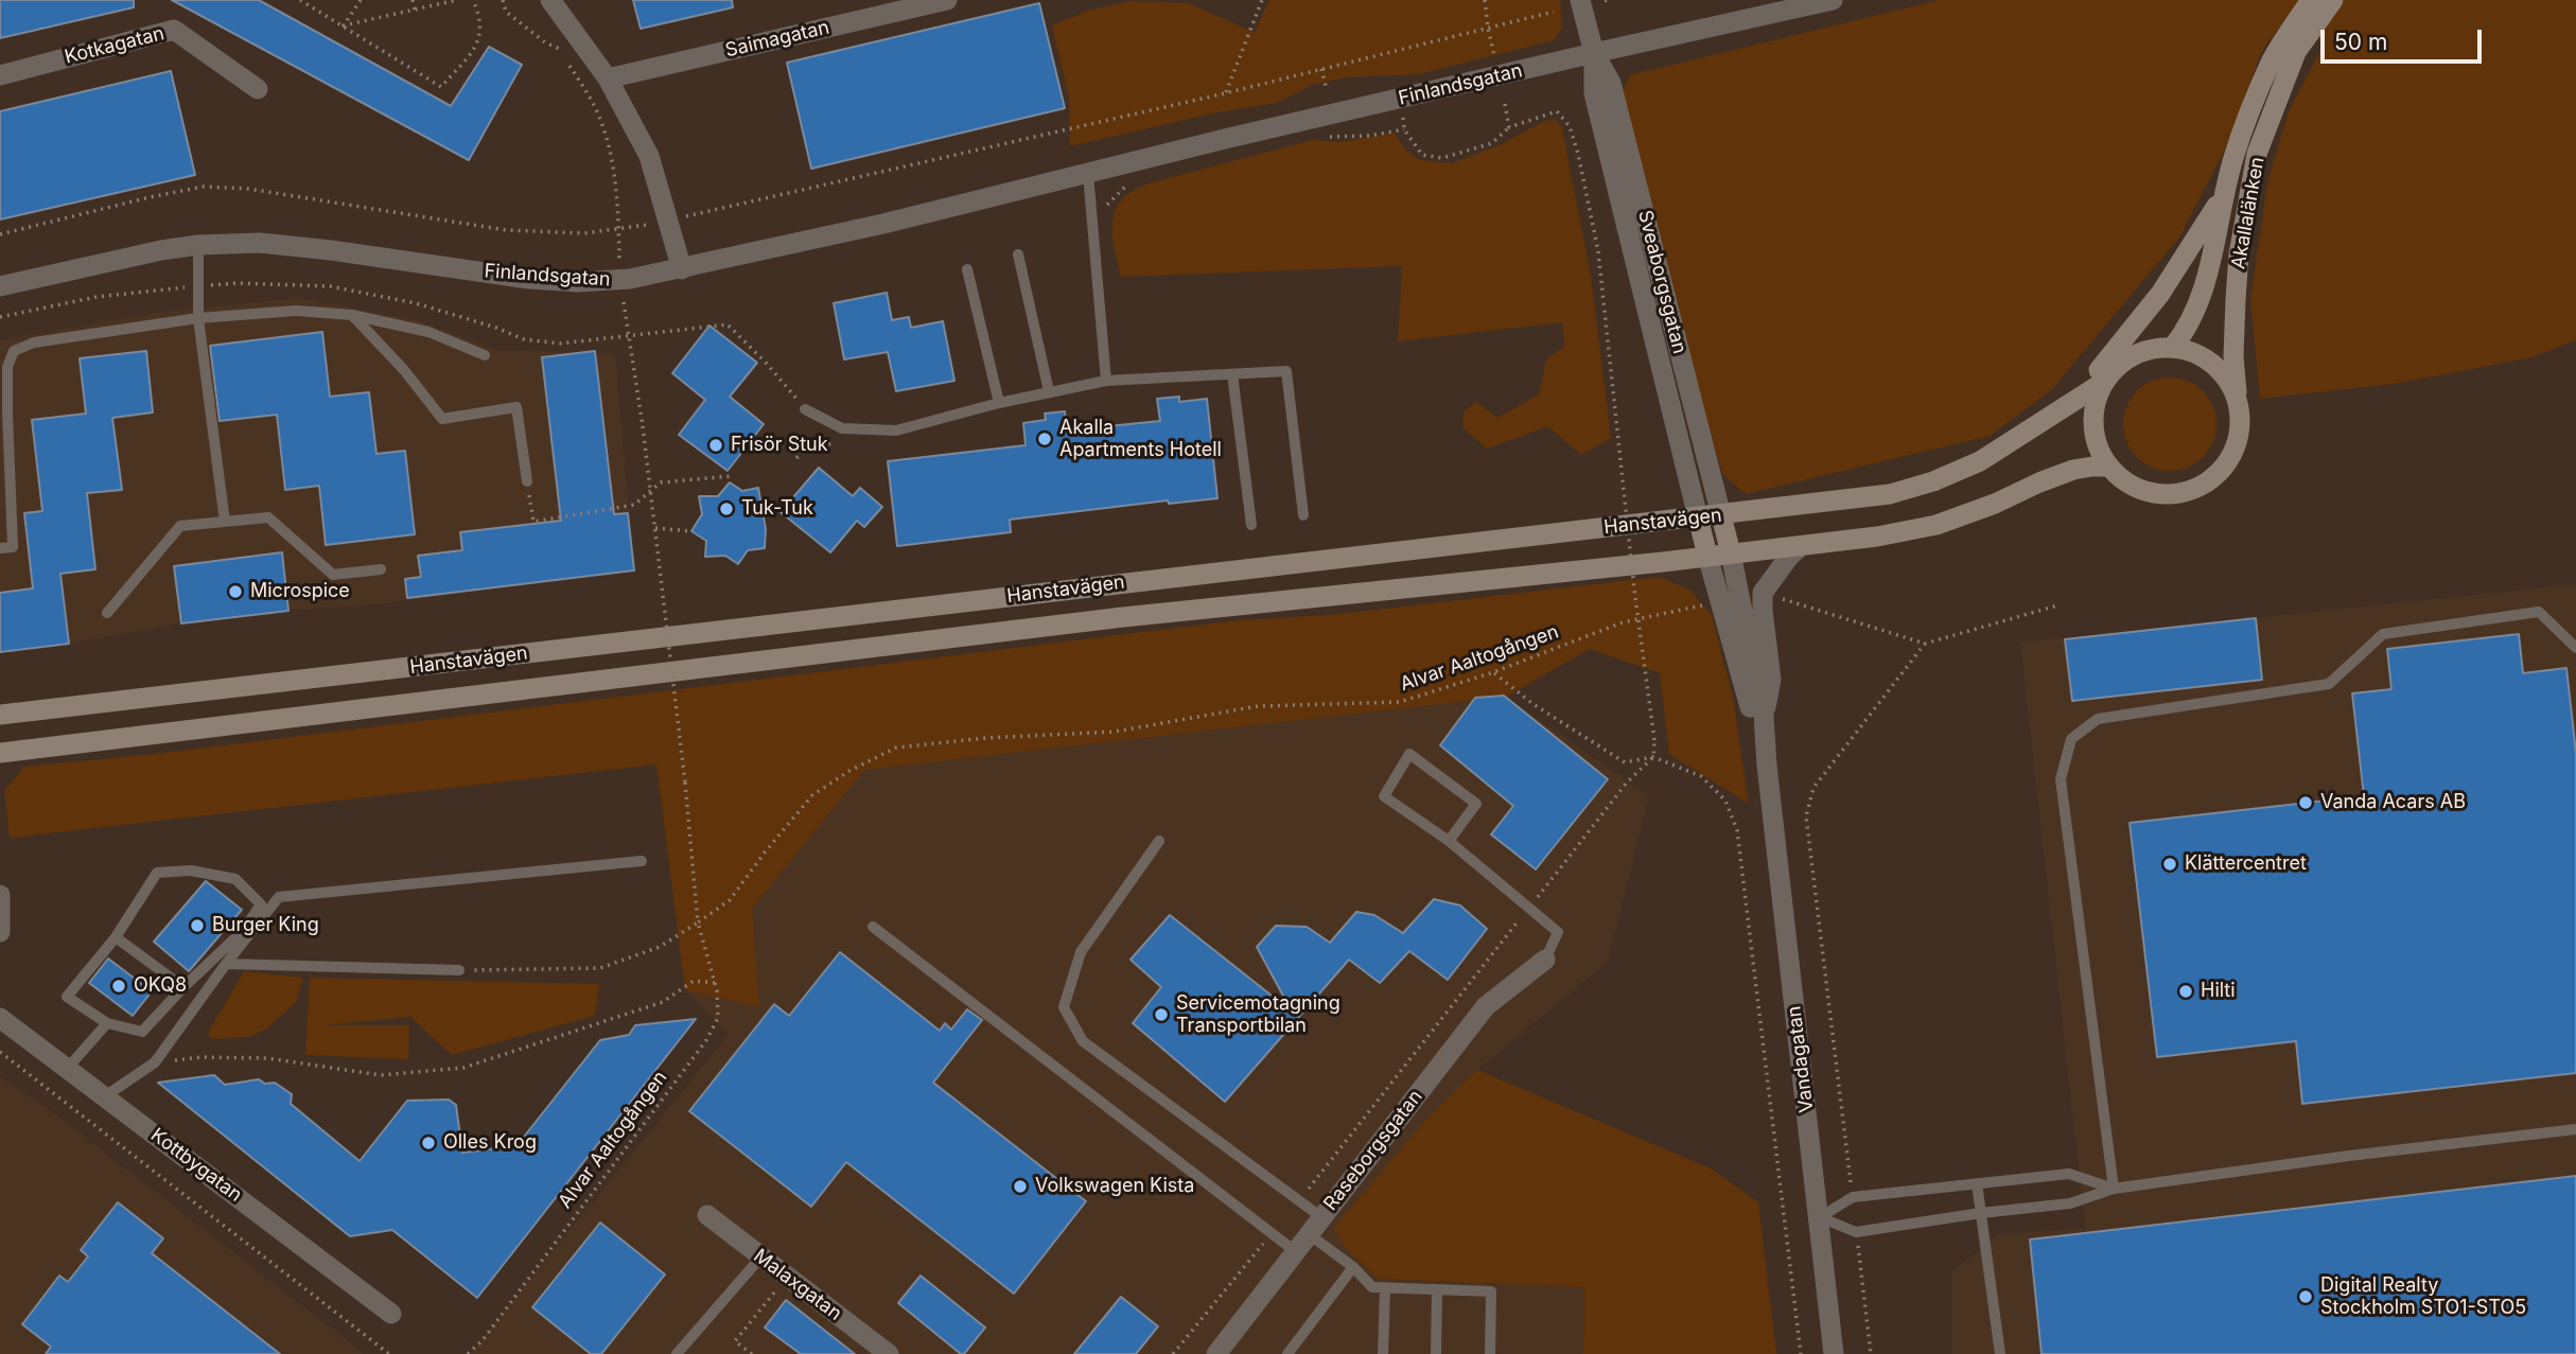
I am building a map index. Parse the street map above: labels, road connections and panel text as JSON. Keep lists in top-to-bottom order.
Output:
{
  "streets": {
    "main road": ["Akallalänken", "Hanstavägen"],
    "street": [
      "Saimagatan",
      "Kotkagatan",
      "Finlandsgatan",
      "Sveaborgsgatan",
      "Vandagatan",
      "Raseborgsgatan",
      "Kottbygatan",
      "Malaxgatan"
    ],
    "path": ["Alvar Aaltogången"]
  },
  "crossings": [
    ["Finlandsgatan", "Sveaborgsgatan"],
    ["Akallalänken", "Hanstavägen"],
    ["Sveaborgsgatan", "Hanstavägen"],
    ["Hanstavägen", "Vandagatan"],
    ["Alvar Aaltogången", "Vandagatan"]
  ],
  "places": [
    "Akalla Apartments Hotell",
    "Frisör Stuk",
    "Tuk-Tuk",
    "Microspice",
    "Vanda Acars AB",
    "Klättercentret",
    "Burger King",
    "OKQ8",
    "Hilti",
    "Servicemotagning Transportbilan",
    "Olles Krog",
    "Volkswagen Kista",
    "Digital Realty Stockholm STO1-STO5"
  ],
  "scale_bar": "50 m"
}
